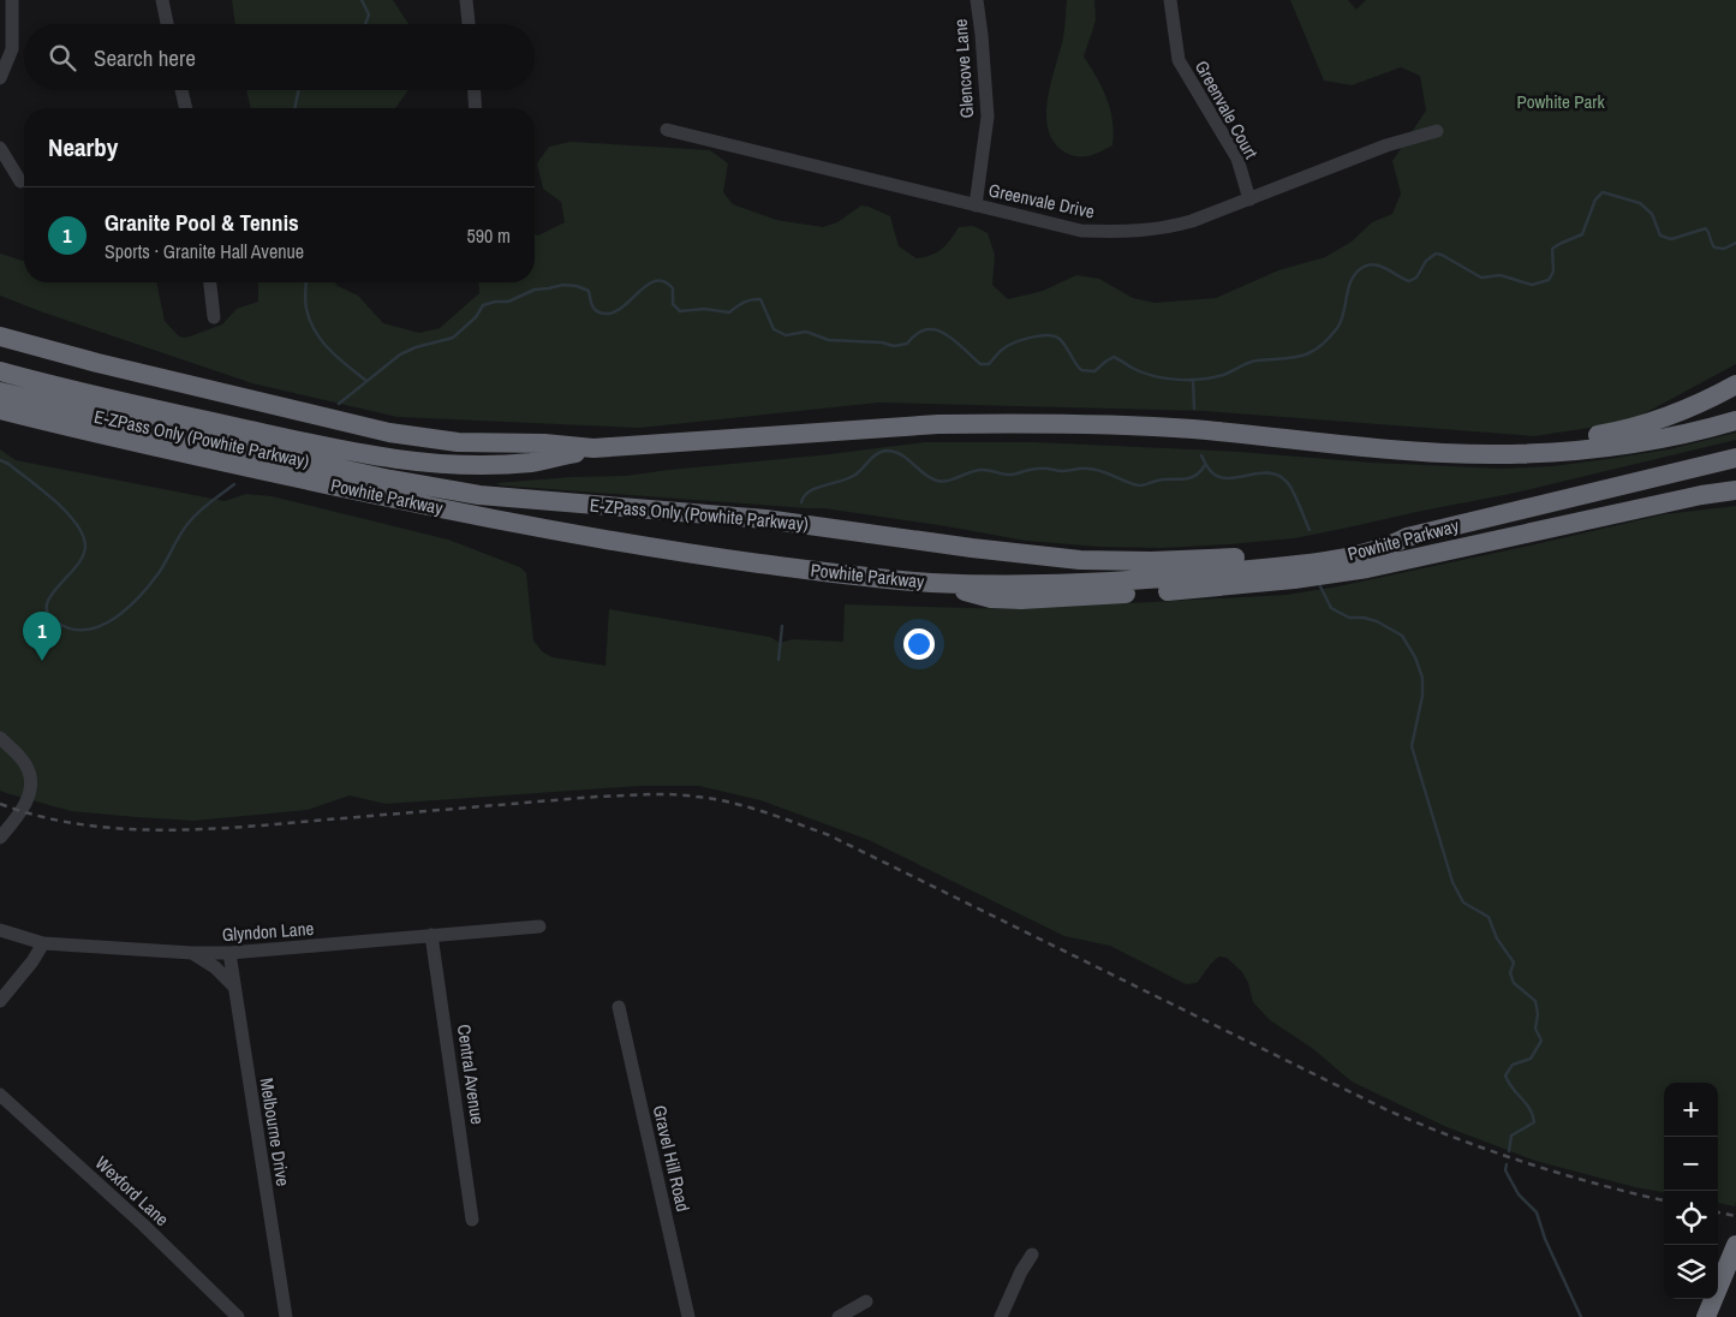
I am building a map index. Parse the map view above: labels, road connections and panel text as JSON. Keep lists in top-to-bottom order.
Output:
{
  "streets": {
    "highway": ["E-ZPass Only (Powhite Parkway)", "Powhite Parkway"],
    "street": [
      "Glencove Lane",
      "Greenvale Court",
      "Greenvale Drive",
      "Glyndon Lane",
      "Central Avenue",
      "Melbourne Drive",
      "Gravel Hill Road",
      "Wexford Lane"
    ]
  },
  "crossings": [
    ["Glencove Lane", "Greenvale Drive"],
    ["Greenvale Court", "Greenvale Drive"],
    ["E-ZPass Only (Powhite Parkway)", "Powhite Parkway"],
    ["Glyndon Lane", "Central Avenue"],
    ["Glyndon Lane", "Melbourne Drive"]
  ],
  "parks": ["Powhite Park"],
  "page": {
    "search": "Search here",
    "heading": "Nearby",
    "list": [
      {
        "mark": "1",
        "name": "Granite Pool & Tennis",
        "note": "Sports · Granite Hall Avenue",
        "value": "590 m"
      }
    ],
    "pins": "1",
    "map_buttons": ["+", "−"]
  }
}
